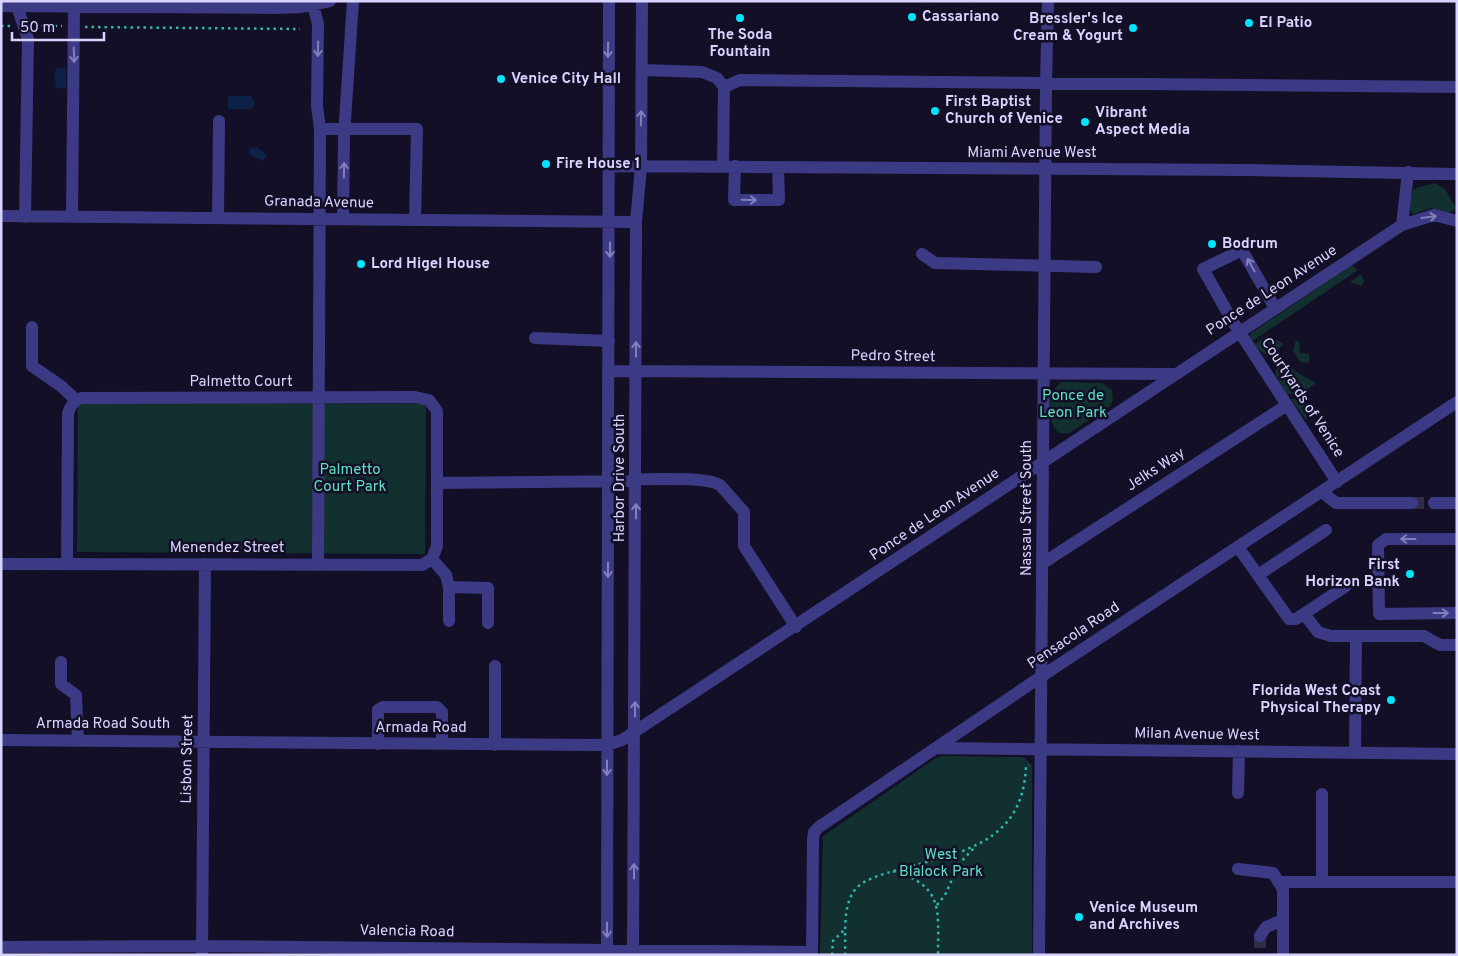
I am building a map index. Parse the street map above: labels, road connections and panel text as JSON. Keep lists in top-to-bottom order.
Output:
{
  "streets": {
    "street": [
      "Miami Avenue West",
      "Granada Avenue",
      "Ponce de Leon Avenue",
      "Pedro Street",
      "Palmetto Court",
      "Courtyards of Venice",
      "Jelks Way",
      "Harbor Drive South",
      "Nassau Street South",
      "Menendez Street",
      "Pensacola Road",
      "Armada Road South",
      "Armada Road",
      "Milan Avenue West",
      "Lisbon Street",
      "Valencia Road"
    ]
  },
  "crossings": [
    ["Miami Avenue West", "Harbor Drive South"],
    ["Miami Avenue West", "Nassau Street South"],
    ["Granada Avenue", "Harbor Drive South"],
    ["Ponce de Leon Avenue", "Pedro Street"],
    ["Ponce de Leon Avenue", "Courtyards of Venice"],
    ["Ponce de Leon Avenue", "Harbor Drive South"],
    ["Ponce de Leon Avenue", "Nassau Street South"],
    ["Ponce de Leon Avenue", "Armada Road"],
    ["Pedro Street", "Harbor Drive South"],
    ["Pedro Street", "Nassau Street South"],
    ["Palmetto Court", "Menendez Street"],
    ["Courtyards of Venice", "Jelks Way"],
    ["Courtyards of Venice", "Pensacola Road"],
    ["Jelks Way", "Nassau Street South"],
    ["Harbor Drive South", "Armada Road"],
    ["Harbor Drive South", "Valencia Road"],
    ["Nassau Street South", "Pensacola Road"],
    ["Nassau Street South", "Milan Avenue West"],
    ["Menendez Street", "Lisbon Street"],
    ["Pensacola Road", "Milan Avenue West"],
    ["Pensacola Road", "Valencia Road"],
    ["Armada Road South", "Armada Road"],
    ["Armada Road South", "Lisbon Street"],
    ["Armada Road", "Lisbon Street"],
    ["Lisbon Street", "Valencia Road"]
  ],
  "parks": ["Ponce de Leon Park", "Palmetto Court Park", "West Blalock Park"],
  "places": [
    "Cassariano",
    "The Soda Fountain",
    "El Patio",
    "Bressler's Ice Cream & Yogurt",
    "Venice City Hall",
    "First Baptist Church of Venice",
    "Vibrant Aspect Media",
    "Fire House 1",
    "Bodrum",
    "Lord Higel House",
    "First Horizon Bank",
    "Florida West Coast Physical Therapy",
    "Venice Museum and Archives"
  ],
  "scale_bar": "50 m"
}
